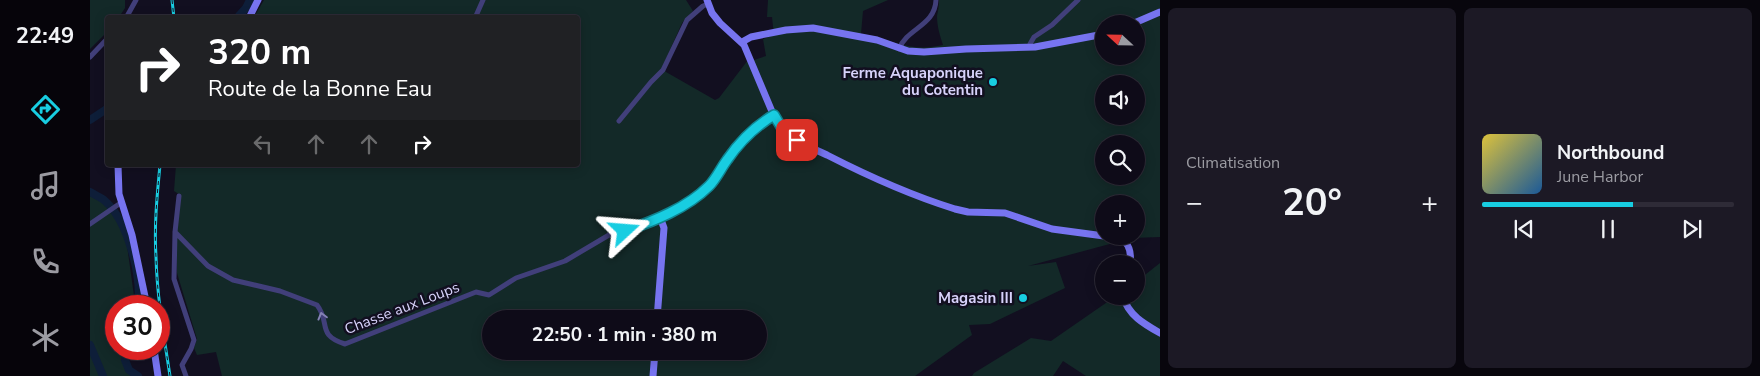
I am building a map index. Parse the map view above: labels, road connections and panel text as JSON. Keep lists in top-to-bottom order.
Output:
{
  "streets": {
    "street": ["Chasse aux Loups"]
  },
  "one_way": ["Chasse aux Loups"],
  "places": ["Ferme Aquaponique du Cotentin", "Magasin III"],
  "north": "left",
  "page": {
    "tabs": "22:49",
    "tile": "Climatisation",
    "map_buttons": ["+", "−"],
    "turn": ["320 m", "Route de la Bonne Eau"],
    "song": ["Northbound", "June Harbor"],
    "heat": ["−", "20°", "+"],
    "limit": "30",
    "trip": "22:50 · 1 min · 380 m"
  }
}
